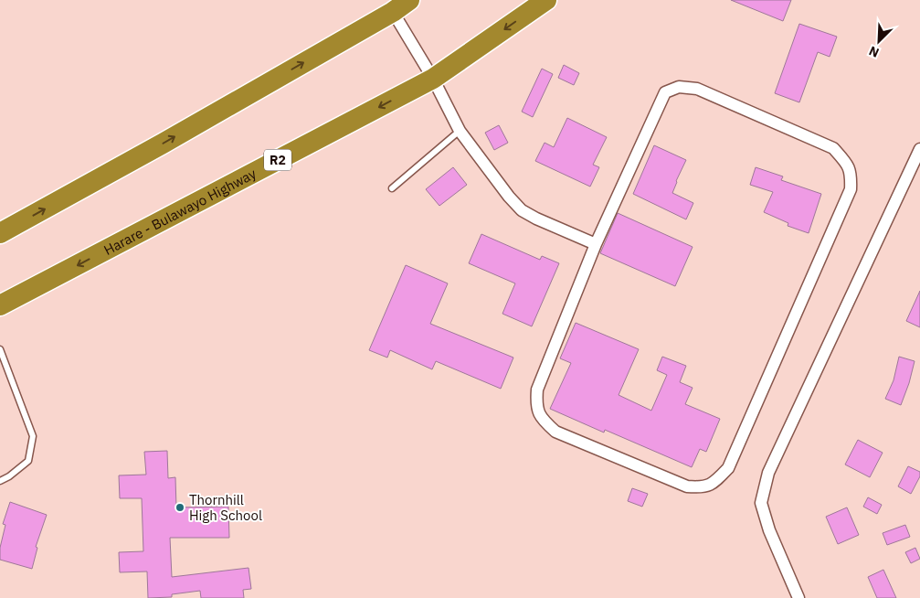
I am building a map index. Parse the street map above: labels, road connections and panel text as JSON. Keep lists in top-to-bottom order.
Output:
{
  "streets": {
    "highway": ["R2", "Harare - Bulawayo Highway"]
  },
  "places": ["Thornhill High School"],
  "north": "bottom left"
}
